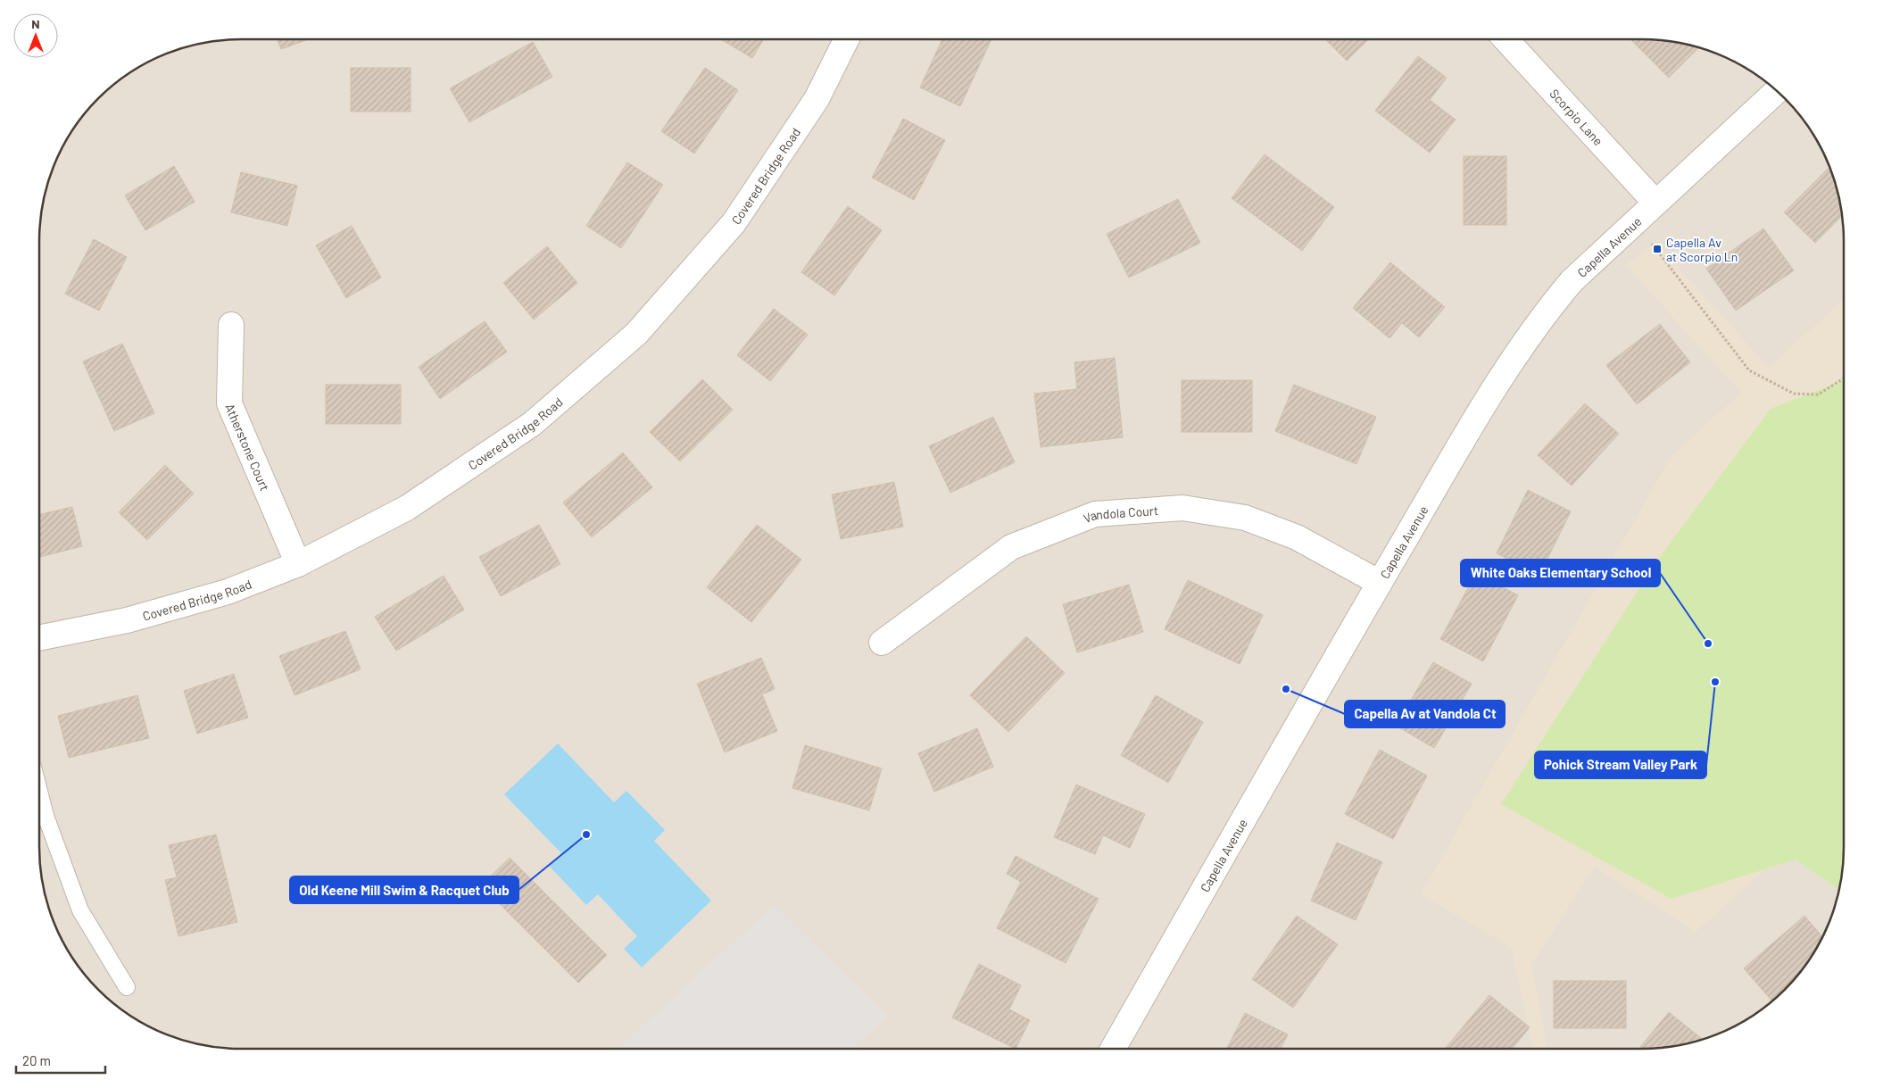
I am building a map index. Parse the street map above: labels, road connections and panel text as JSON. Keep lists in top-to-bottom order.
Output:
{
  "streets": {
    "street": [
      "Scorpio Lane",
      "Covered Bridge Road",
      "Capella Avenue",
      "Atherstone Court",
      "Vandola Court"
    ]
  },
  "crossings": [
    ["Scorpio Lane", "Capella Avenue"],
    ["Covered Bridge Road", "Atherstone Court"],
    ["Capella Avenue", "Vandola Court"]
  ],
  "places": {
    "transit": ["Capella Av at Scorpio Ln"],
    "other": [
      "White Oaks Elementary School",
      "Pohick Stream Valley Park",
      "Capella Av at Vandola Ct",
      "Old Keene Mill Swim & Racquet Club"
    ]
  },
  "scale_bar": "20 m",
  "north": "top"
}
